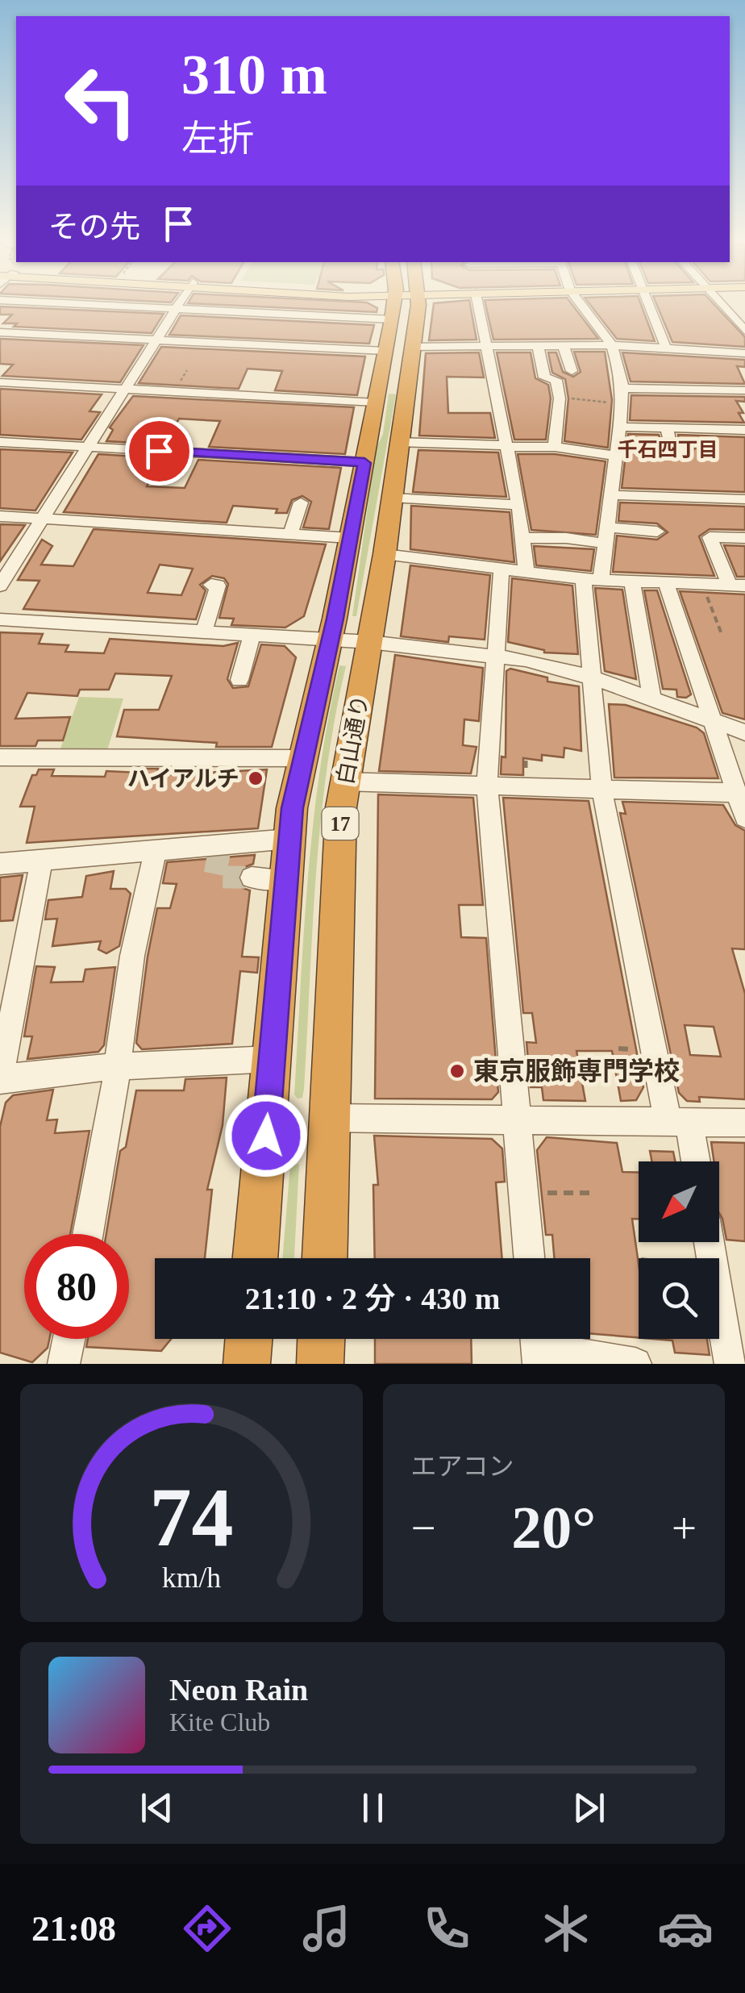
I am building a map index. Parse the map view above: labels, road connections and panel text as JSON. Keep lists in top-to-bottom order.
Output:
{
  "streets": {
    "highway": ["白山通り", "17"]
  },
  "districts": ["千石四丁目"],
  "places": ["ハイアルチ", "東京服飾専門学校"],
  "north": "bottom left",
  "page": {
    "turn": ["310 m", "左折"],
    "then": "その先",
    "limit": "80",
    "trip": "21:10 · 2 分 · 430 m",
    "tile": "エアコン",
    "heat": ["−", "20°", "+"],
    "song": ["Neon Rain", "Kite Club"],
    "tabs": "21:08",
    "gauge": ["74", "km/h"]
  }
}
